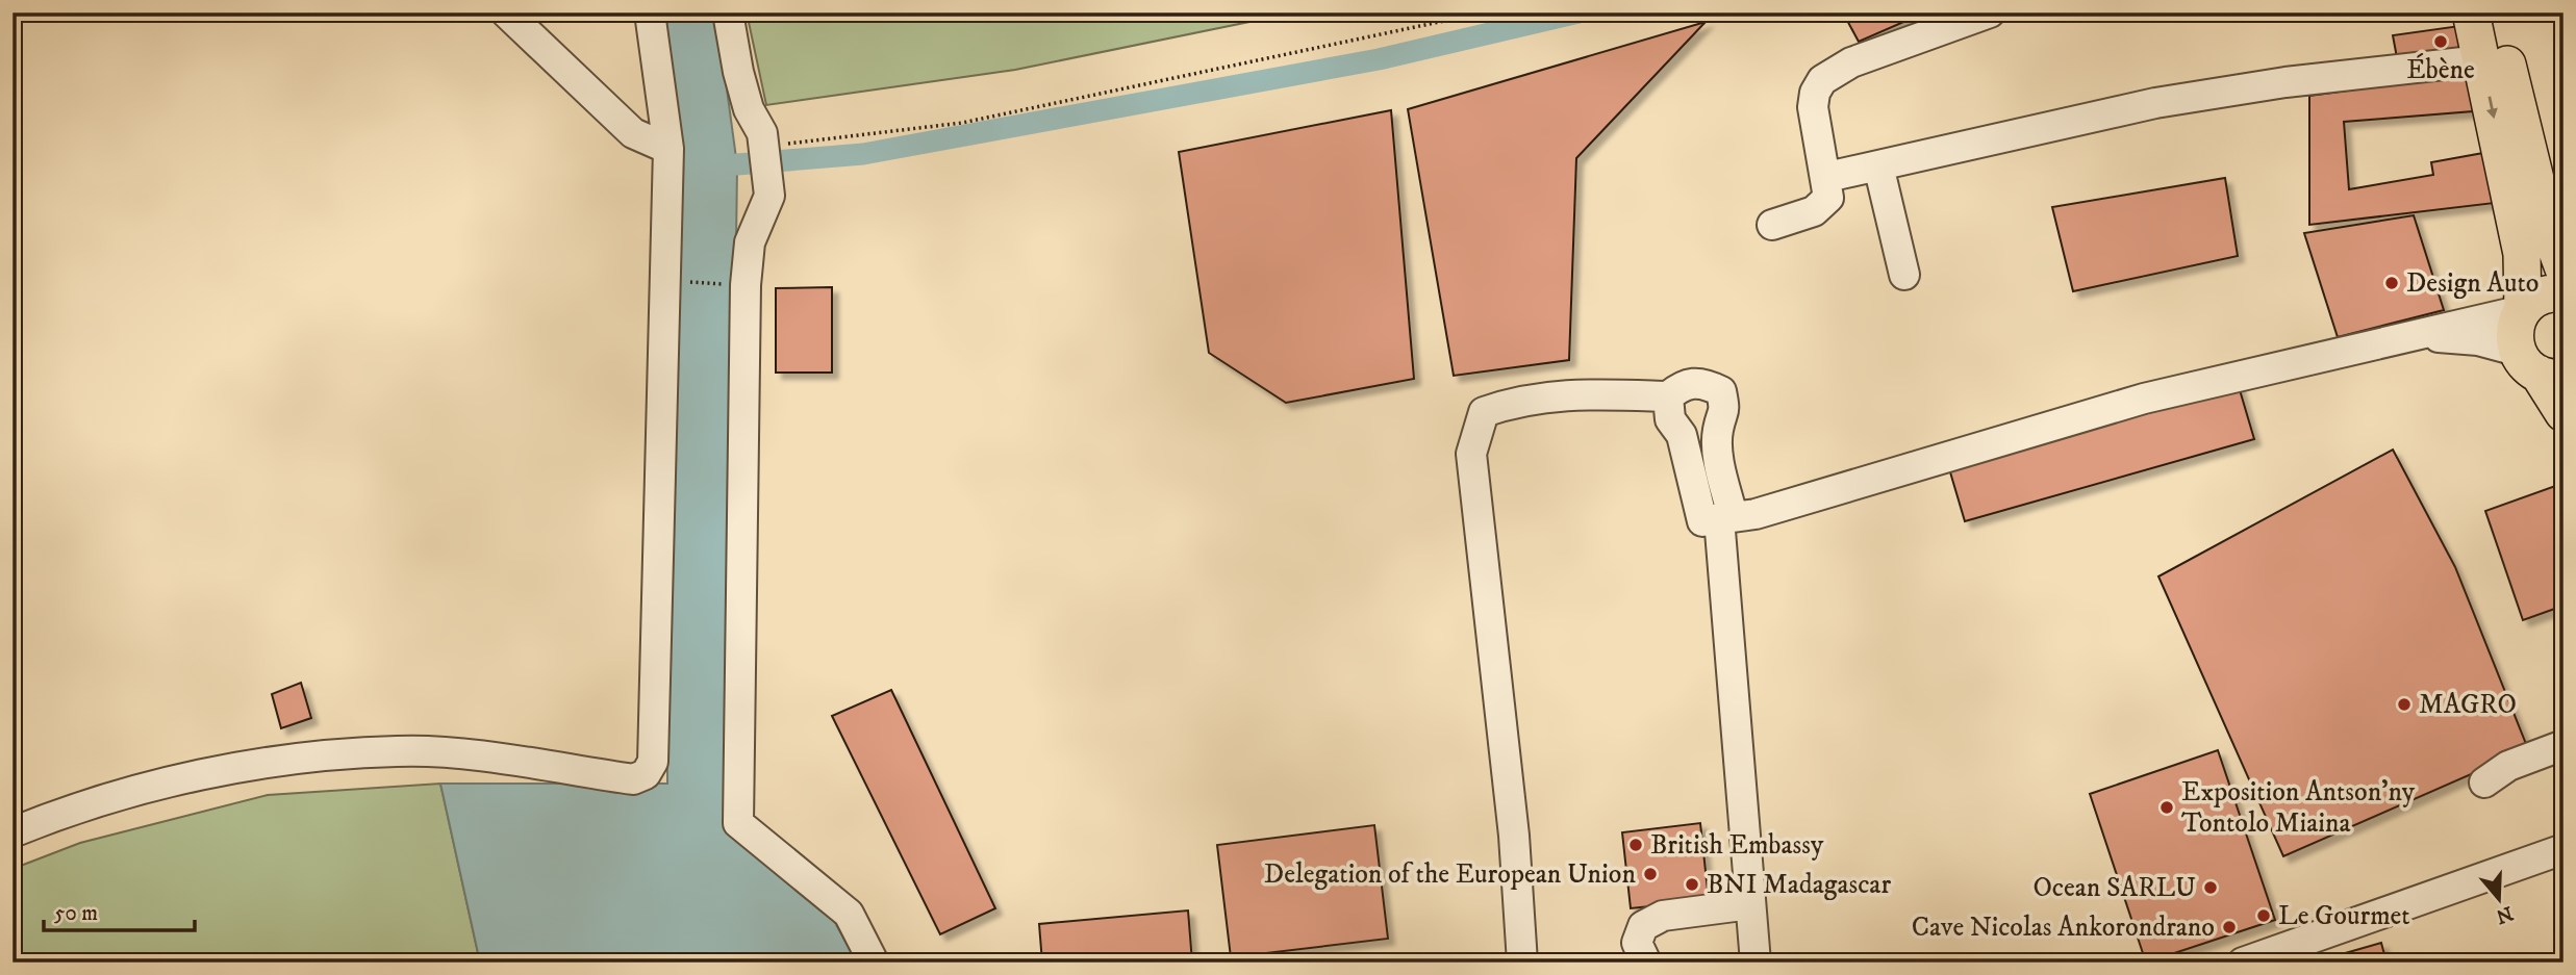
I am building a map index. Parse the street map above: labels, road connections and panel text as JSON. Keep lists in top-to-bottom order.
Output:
{
  "places": [
    "Ébène",
    "Design Auto",
    "MAGRO",
    "Exposition Antson'ny Tontolo Miaina",
    "British Embassy",
    "Delegation of the European Union",
    "BNI Madagascar",
    "Ocean SARLU",
    "Le Gourmet",
    "Cave Nicolas Ankorondrano"
  ],
  "scale_bar": "50 m",
  "north": "bottom"
}
